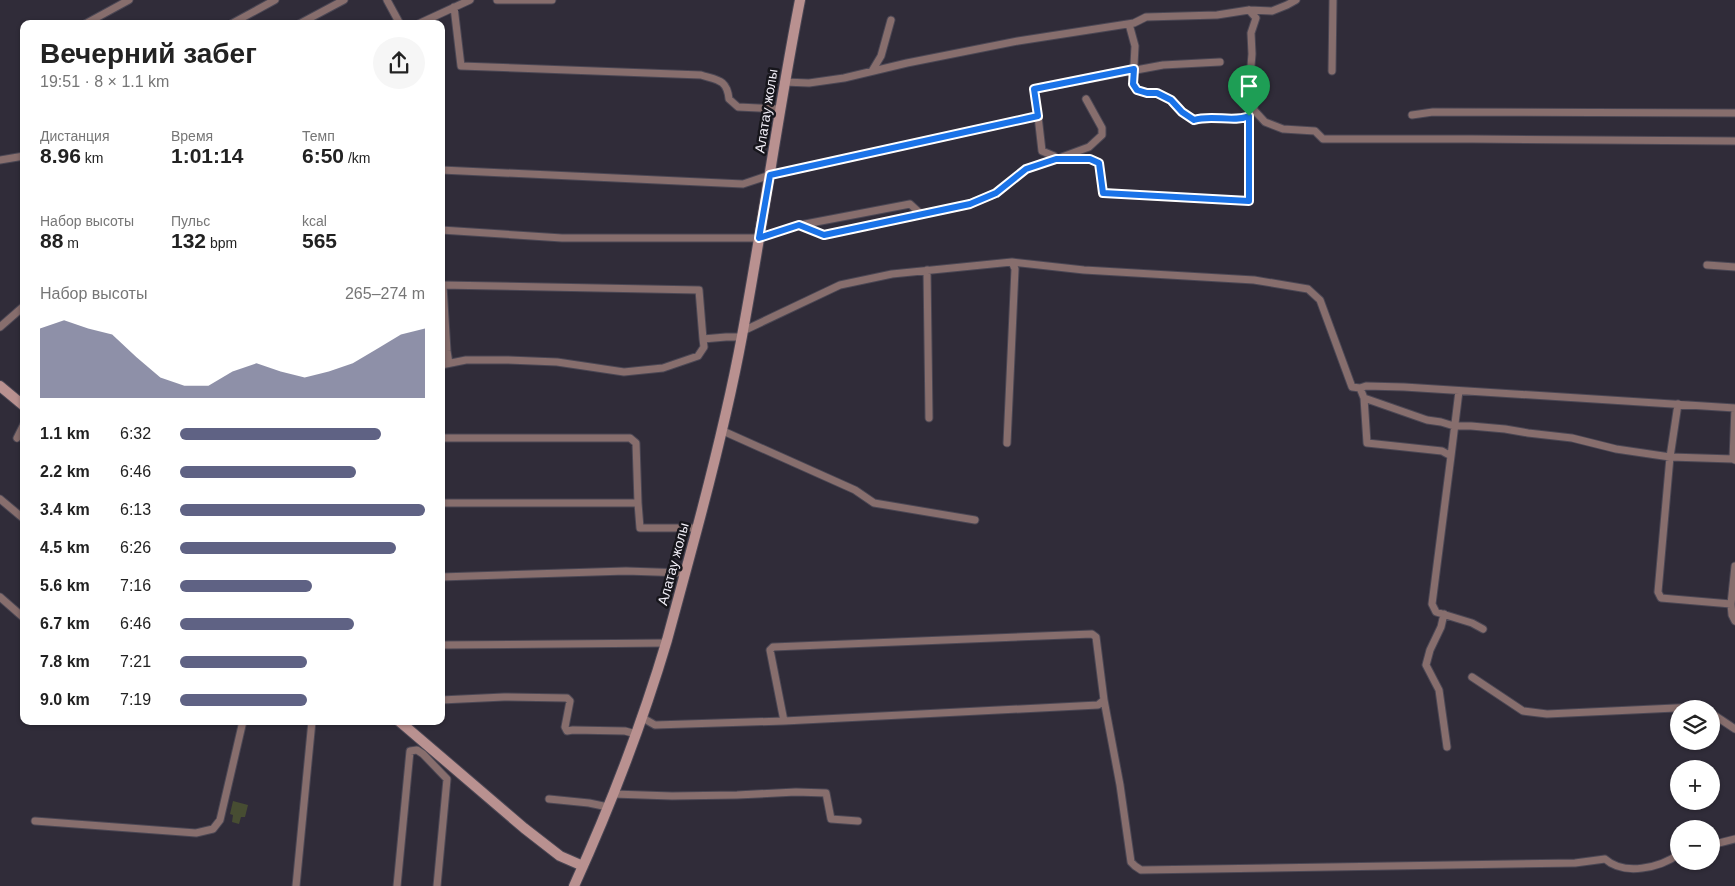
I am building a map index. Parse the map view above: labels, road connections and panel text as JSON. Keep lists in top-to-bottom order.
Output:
{
  "streets": {
    "main road": ["Алатау жолы"]
  },
  "page": {
    "heading": ["Вечерний забег", "19:51 · 8 × 1.1 km"],
    "stats": [
      ["Дистанция", "8.96 km"],
      ["Время", "1:01:14"],
      ["Темп", "6:50 /km"],
      ["Набор высоты", "88 m"],
      ["Пульс", "132 bpm"],
      ["kcal", "565"]
    ],
    "chart": ["Набор высоты", "265–274 m"],
    "list": [
      {
        "name": "1.1 km",
        "note": "6:32"
      },
      {
        "name": "2.2 km",
        "note": "6:46"
      },
      {
        "name": "3.4 km",
        "note": "6:13"
      },
      {
        "name": "4.5 km",
        "note": "6:26"
      },
      {
        "name": "5.6 km",
        "note": "7:16"
      },
      {
        "name": "6.7 km",
        "note": "6:46"
      },
      {
        "name": "7.8 km",
        "note": "7:21"
      },
      {
        "name": "9.0 km",
        "note": "7:19"
      }
    ],
    "map_buttons": ["+", "−"]
  }
}
